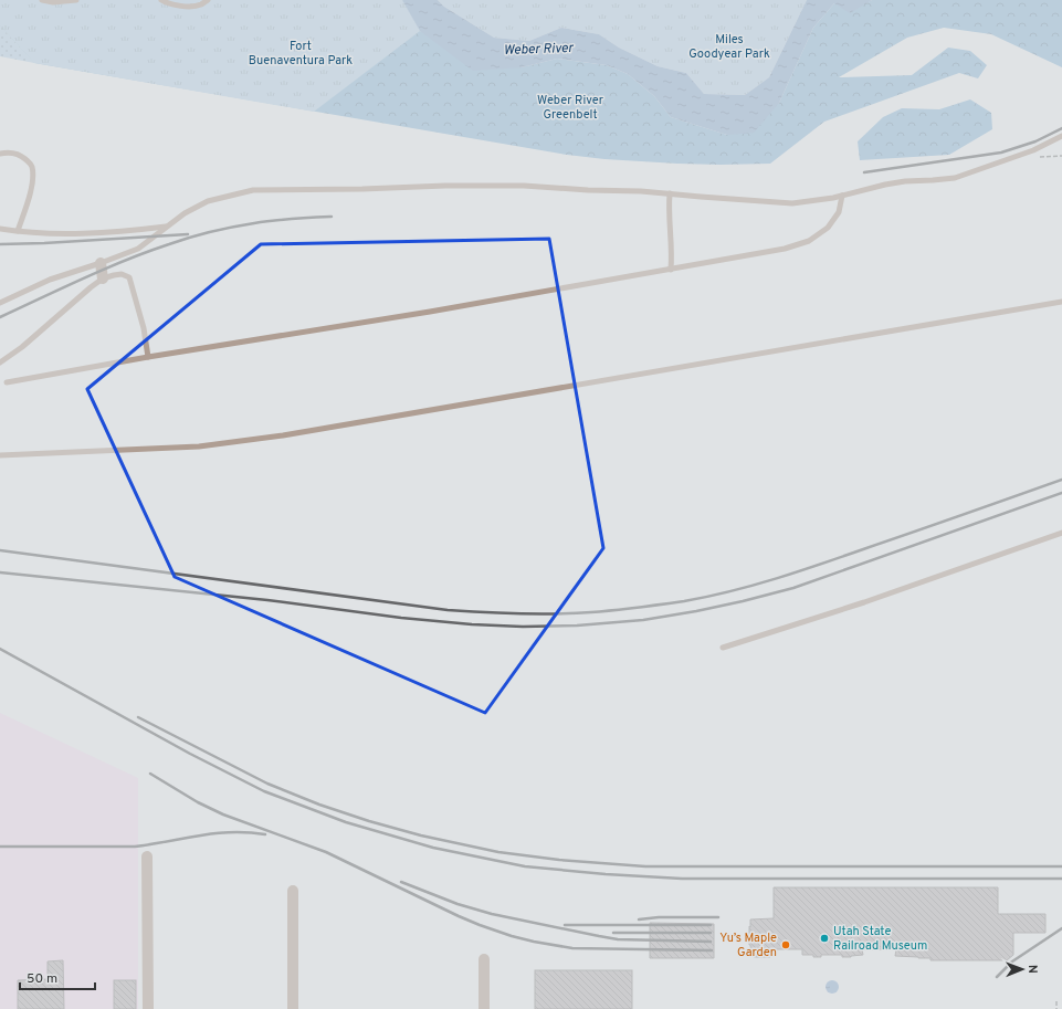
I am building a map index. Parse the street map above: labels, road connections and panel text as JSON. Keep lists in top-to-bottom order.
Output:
{
  "water": ["Weber River"],
  "parks": ["Miles Goodyear Park", "Fort Buenaventura Park", "Weber River Greenbelt"],
  "places": ["Utah State Railroad Museum", "Yu’s Maple Garden"],
  "scale_bar": "50 m",
  "north": "right"
}
